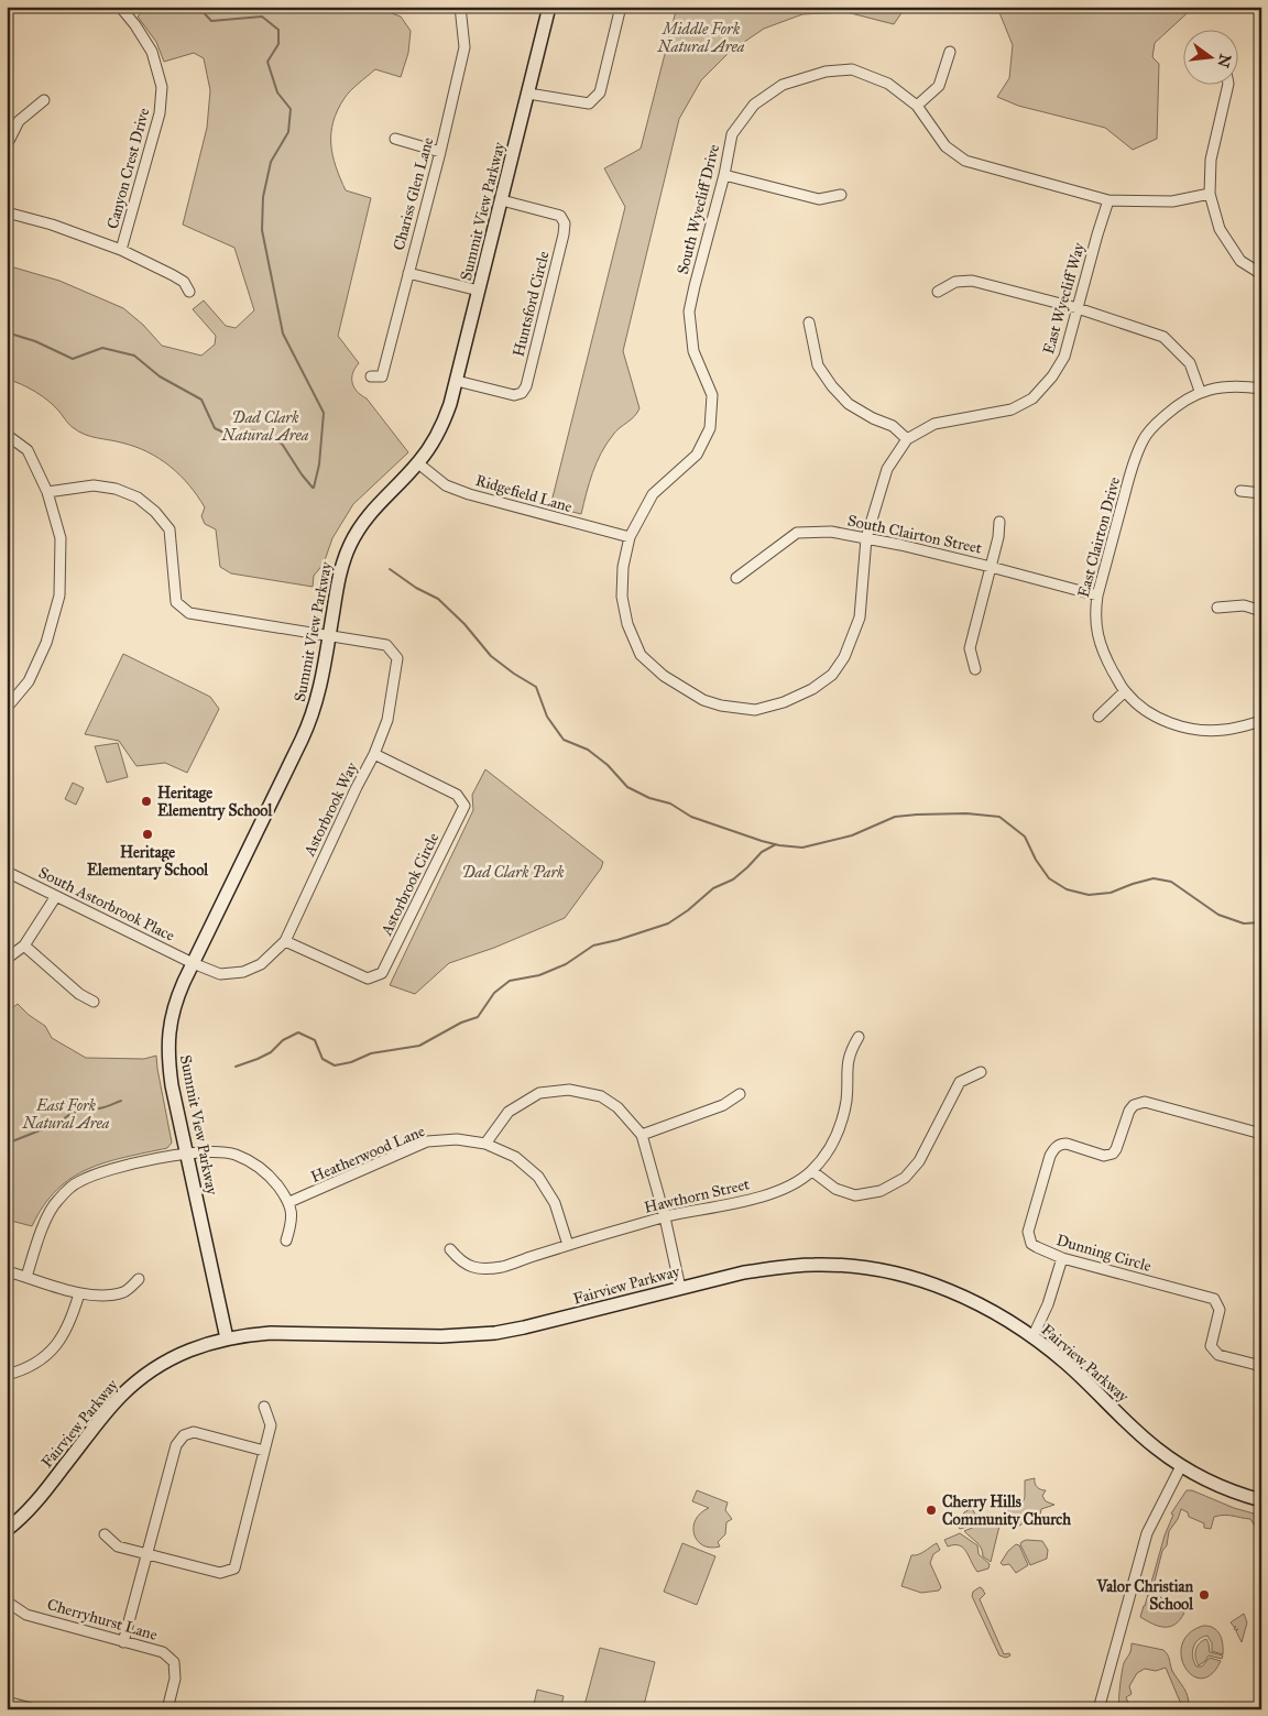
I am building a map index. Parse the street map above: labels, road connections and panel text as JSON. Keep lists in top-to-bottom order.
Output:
{
  "streets": {
    "street": [
      "Canyon Crest Drive",
      "Chariss Glen Lane",
      "South Wyecliff Drive",
      "Summit View Parkway",
      "East Wyecliff Way",
      "Huntsford Circle",
      "Ridgefield Lane",
      "South Clairton Street",
      "East Clairton Drive",
      "Astorbrook Way",
      "Astorbrook Circle",
      "South Astorbrook Place",
      "Heatherwood Lane",
      "Hawthorn Street",
      "Dunning Circle",
      "Fairview Parkway",
      "Cherryhurst Lane"
    ]
  },
  "crossings": [
    ["South Wyecliff Drive", "East Wyecliff Way"],
    ["South Wyecliff Drive", "Ridgefield Lane"],
    ["Summit View Parkway", "Huntsford Circle"],
    ["Summit View Parkway", "Ridgefield Lane"],
    ["Summit View Parkway", "Astorbrook Way"],
    ["Summit View Parkway", "South Astorbrook Place"],
    ["Summit View Parkway", "Fairview Parkway"],
    ["East Wyecliff Way", "Ridgefield Lane"],
    ["East Wyecliff Way", "South Clairton Street"],
    ["South Clairton Street", "East Clairton Drive"],
    ["Astorbrook Way", "Astorbrook Circle"],
    ["Astorbrook Way", "South Astorbrook Place"],
    ["Heatherwood Lane", "Hawthorn Street"]
  ],
  "parks": [
    "Middle Fork Natural Area",
    "Dad Clark Natural Area",
    "Dad Clark Park",
    "East Fork Natural Area"
  ],
  "places": [
    "Heritage Elementry School",
    "Heritage Elementary School",
    "Cherry Hills Community Church",
    "Valor Christian School"
  ],
  "north": "right"
}
